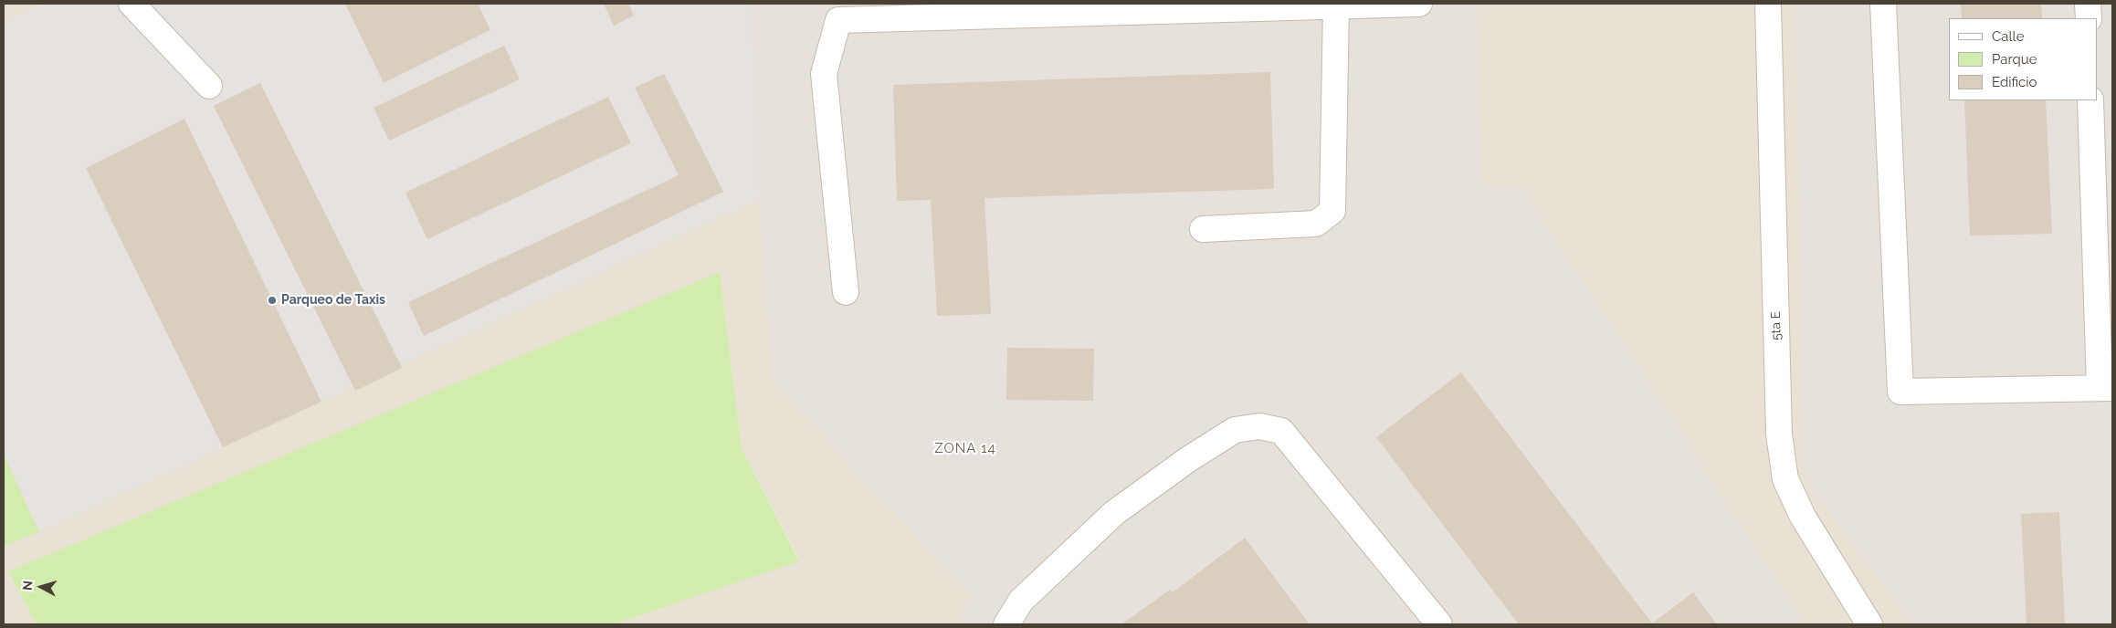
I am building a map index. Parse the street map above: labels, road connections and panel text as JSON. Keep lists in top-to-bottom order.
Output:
{
  "streets": {
    "street": ["5ta E"]
  },
  "districts": ["ZONA 14"],
  "places": ["Parqueo de Taxis"],
  "legend": ["Calle", "Parque", "Edificio"],
  "north": "left"
}
